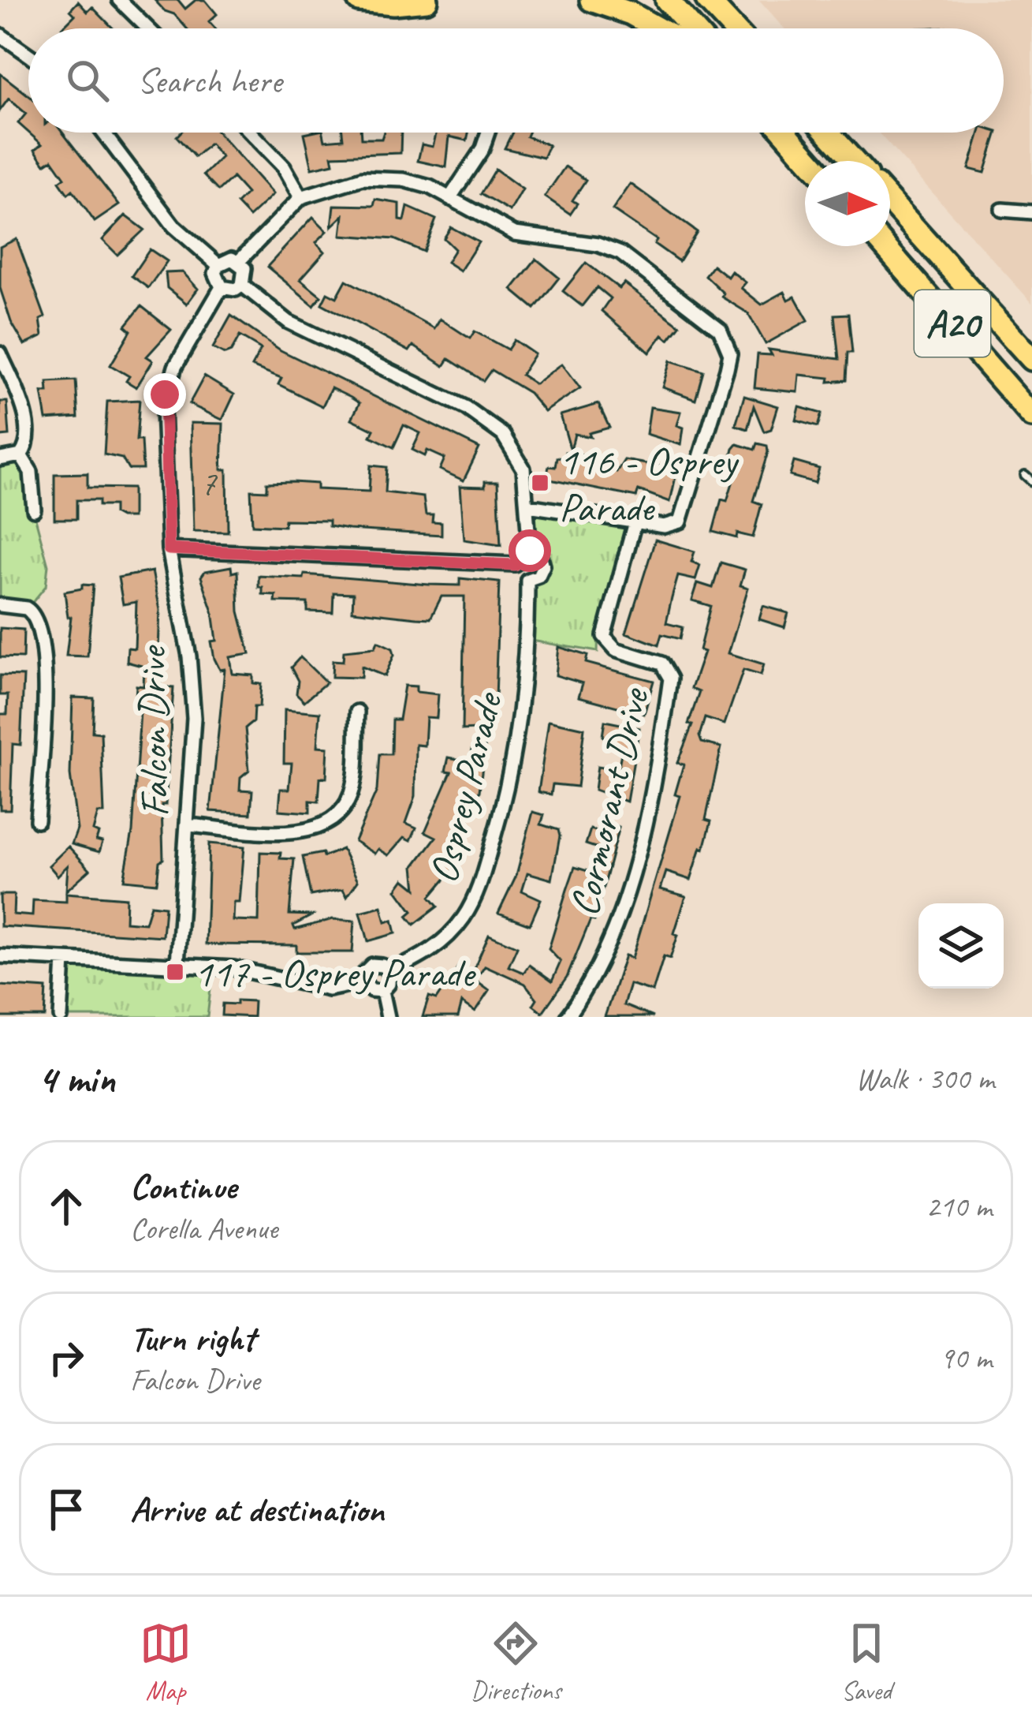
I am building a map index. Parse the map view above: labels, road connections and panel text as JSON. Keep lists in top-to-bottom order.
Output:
{
  "streets": {
    "highway": ["A20"],
    "street": ["Falcon Drive", "Osprey Parade", "Cormorant Drive"]
  },
  "places": {
    "transit": ["116 - Osprey Parade", "117 - Osprey Parade"]
  },
  "house_numbers": ["7"],
  "north": "right",
  "page": {
    "search": "Search here",
    "heading": ["4 min", "Walk · 300 m"],
    "list": [
      ["Continue", "Corella Avenue", "210 m"],
      ["Turn right", "Falcon Drive", "90 m"],
      "Arrive at destination"
    ],
    "nav": ["Map", "Directions", "Saved"]
  }
}
